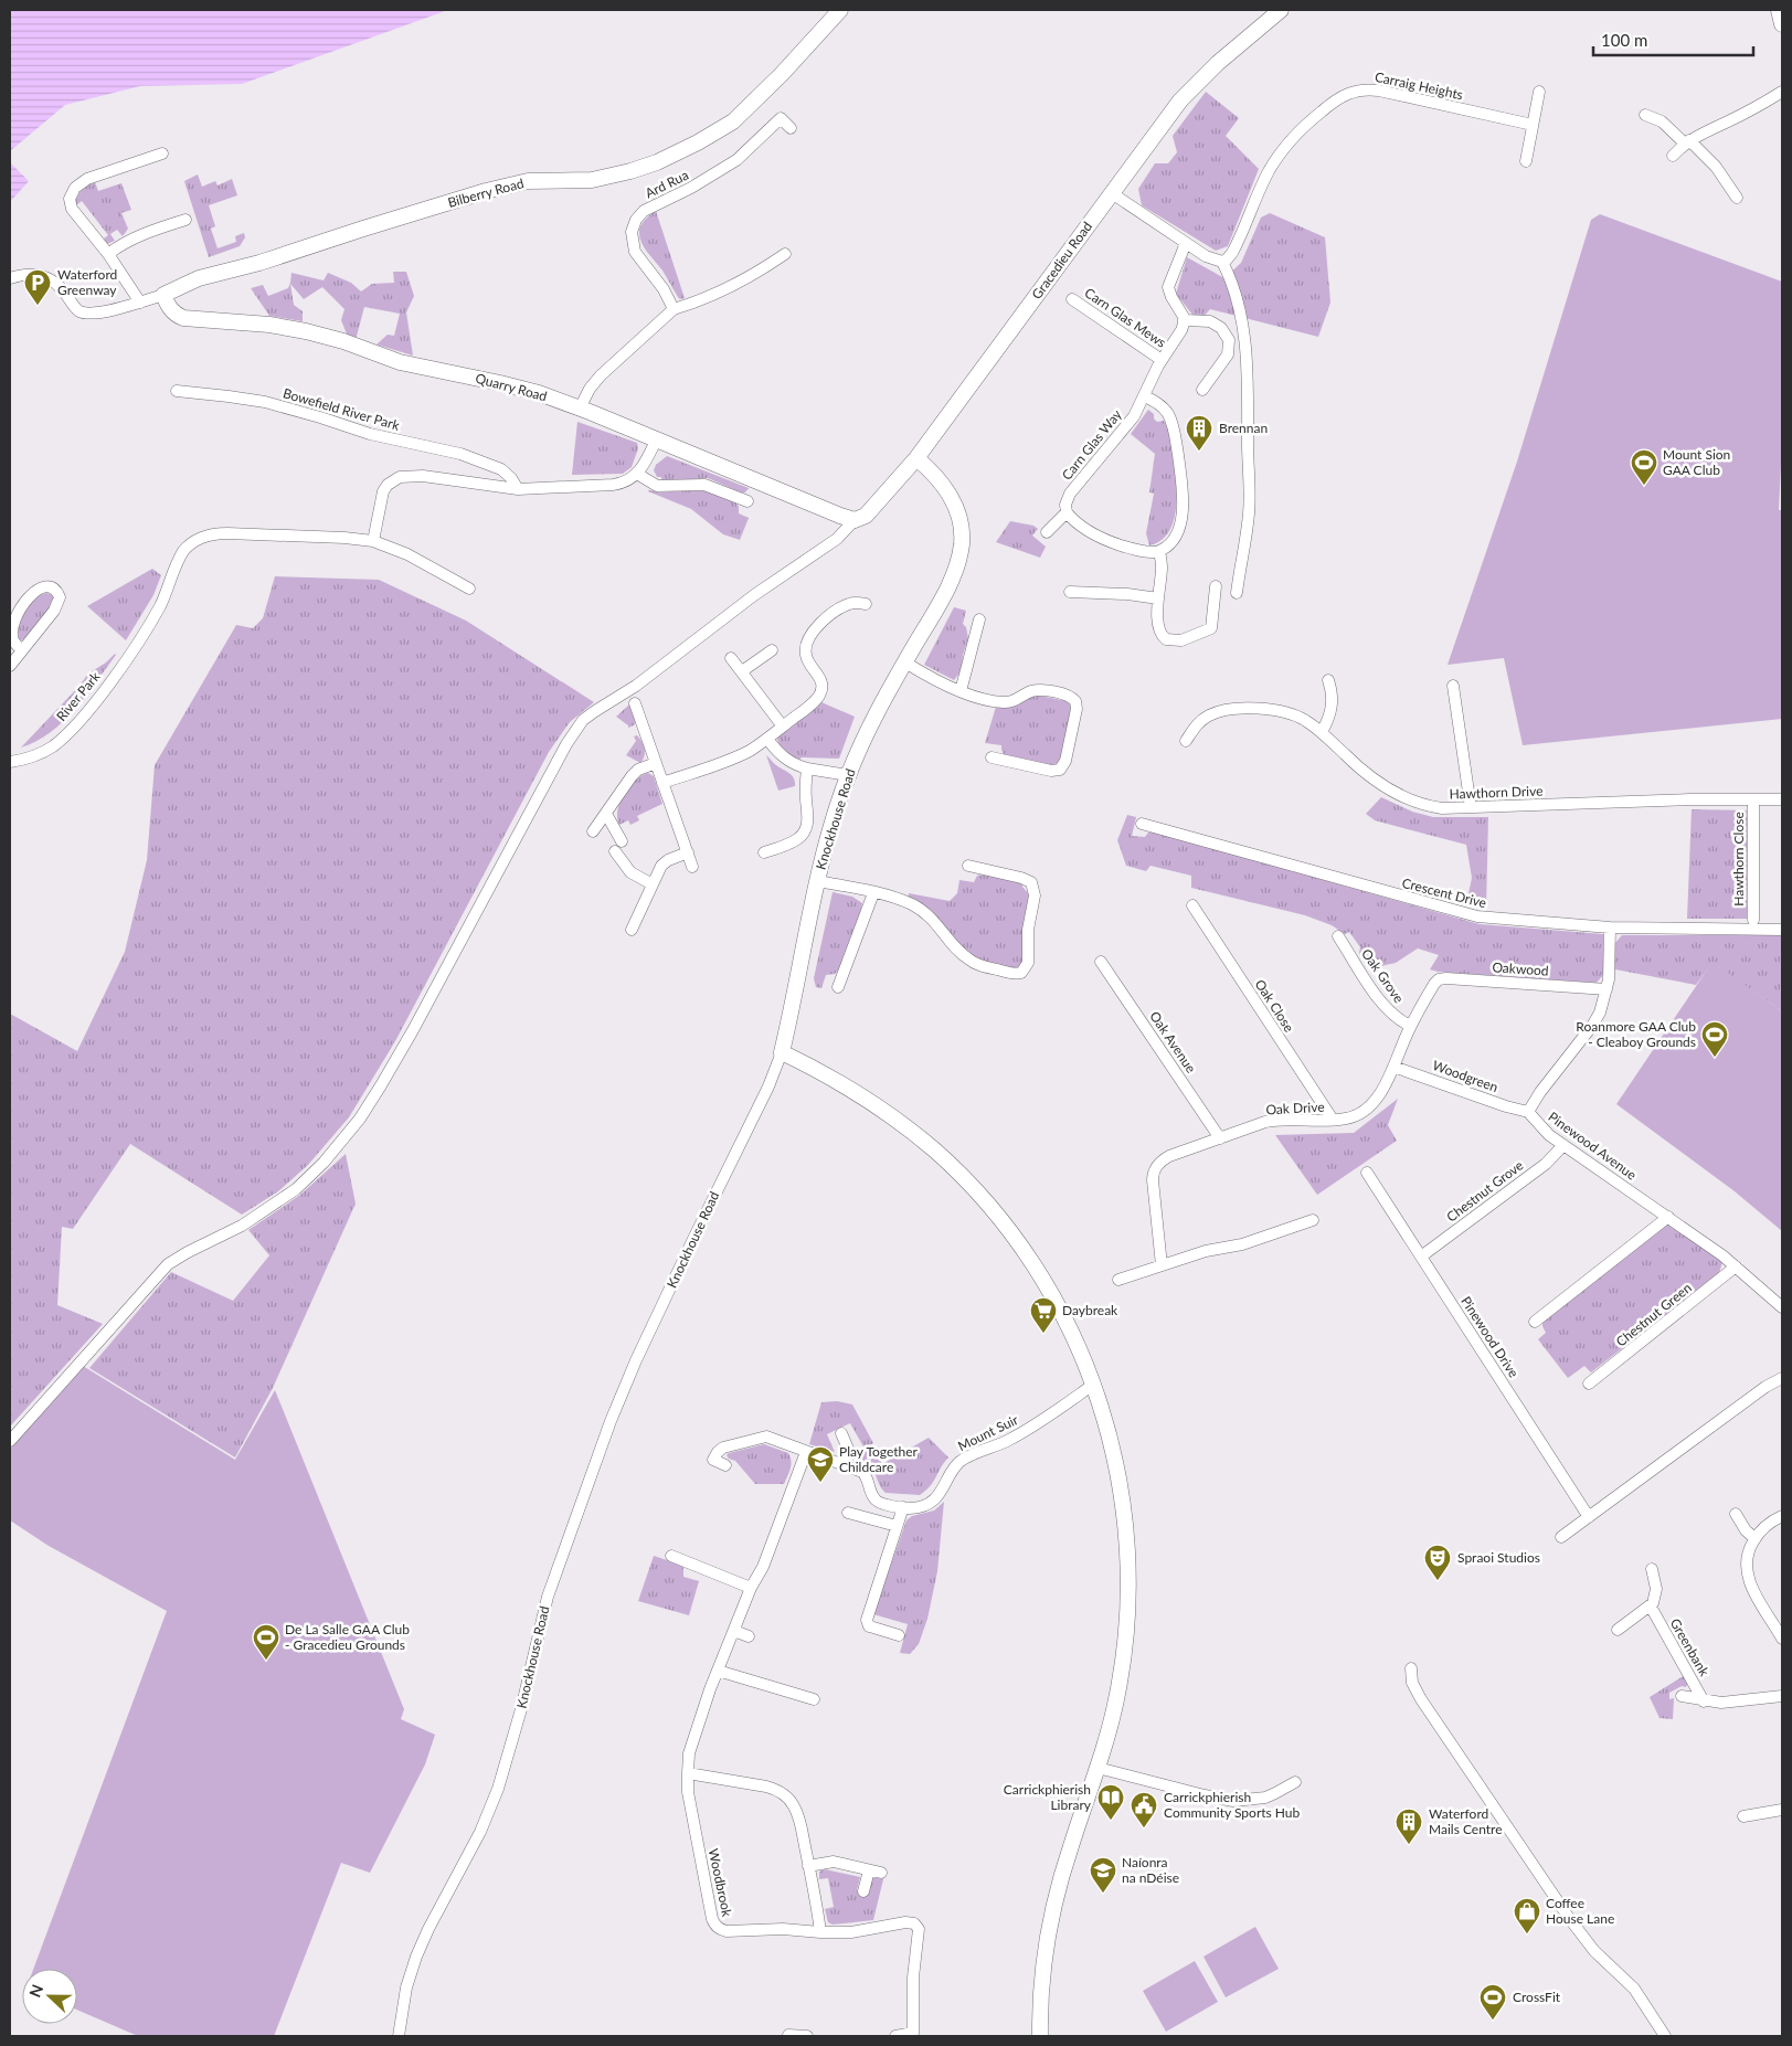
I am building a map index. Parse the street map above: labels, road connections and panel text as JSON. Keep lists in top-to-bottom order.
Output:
{
  "streets": {
    "street": [
      "Carraig Heights",
      "Ard Rua",
      "Bilberry Road",
      "Gracedieu Road",
      "Carn Glas Mews",
      "Quarry Road",
      "Bowefield River Park",
      "Carn Glas Way",
      "River Park",
      "Hawthorn Drive",
      "Knockhouse Road",
      "Hawthorn Close",
      "Crescent Drive",
      "Oakwood",
      "Oak Grove",
      "Oak Close",
      "Oak Avenue",
      "Woodgreen",
      "Oak Drive",
      "Pinewood Avenue",
      "Chestnut Grove",
      "Chestnut Green",
      "Pinewood Drive",
      "Mount Suir",
      "Greenbank",
      "Woodbrook"
    ]
  },
  "crossings": [
    ["Bilberry Road", "Quarry Road"],
    ["Gracedieu Road", "Quarry Road"],
    ["Gracedieu Road", "Knockhouse Road"],
    ["Carn Glas Mews", "Carn Glas Way"],
    ["Hawthorn Drive", "Hawthorn Close"],
    ["Crescent Drive", "Pinewood Avenue"],
    ["Oakwood", "Oak Drive"],
    ["Oakwood", "Pinewood Avenue"],
    ["Oak Grove", "Oak Drive"],
    ["Oak Close", "Oak Drive"],
    ["Oak Avenue", "Oak Drive"],
    ["Woodgreen", "Oak Drive"],
    ["Woodgreen", "Pinewood Avenue"],
    ["Pinewood Avenue", "Chestnut Grove"],
    ["Pinewood Avenue", "Chestnut Green"],
    ["Chestnut Grove", "Pinewood Drive"]
  ],
  "places": {
    "parking": ["Waterford Greenway"],
    "building": ["Brennan", "Waterford Mails Centre"],
    "sports": [
      "Mount Sion GAA Club",
      "Roanmore GAA Club - Cleaboy Grounds",
      "De La Salle GAA Club - Gracedieu Grounds",
      "CrossFit"
    ],
    "supermarket": ["Daybreak"],
    "school or university": ["Play Together Childcare", "Naíonra na nDéise"],
    "theatre": ["Spraoi Studios"],
    "library": ["Carrickphierish Library"],
    "public building": ["Carrickphierish Community Sports Hub"],
    "shop": ["Coffee House Lane"]
  },
  "scale_bar": "100 m",
  "north": "left"
}
